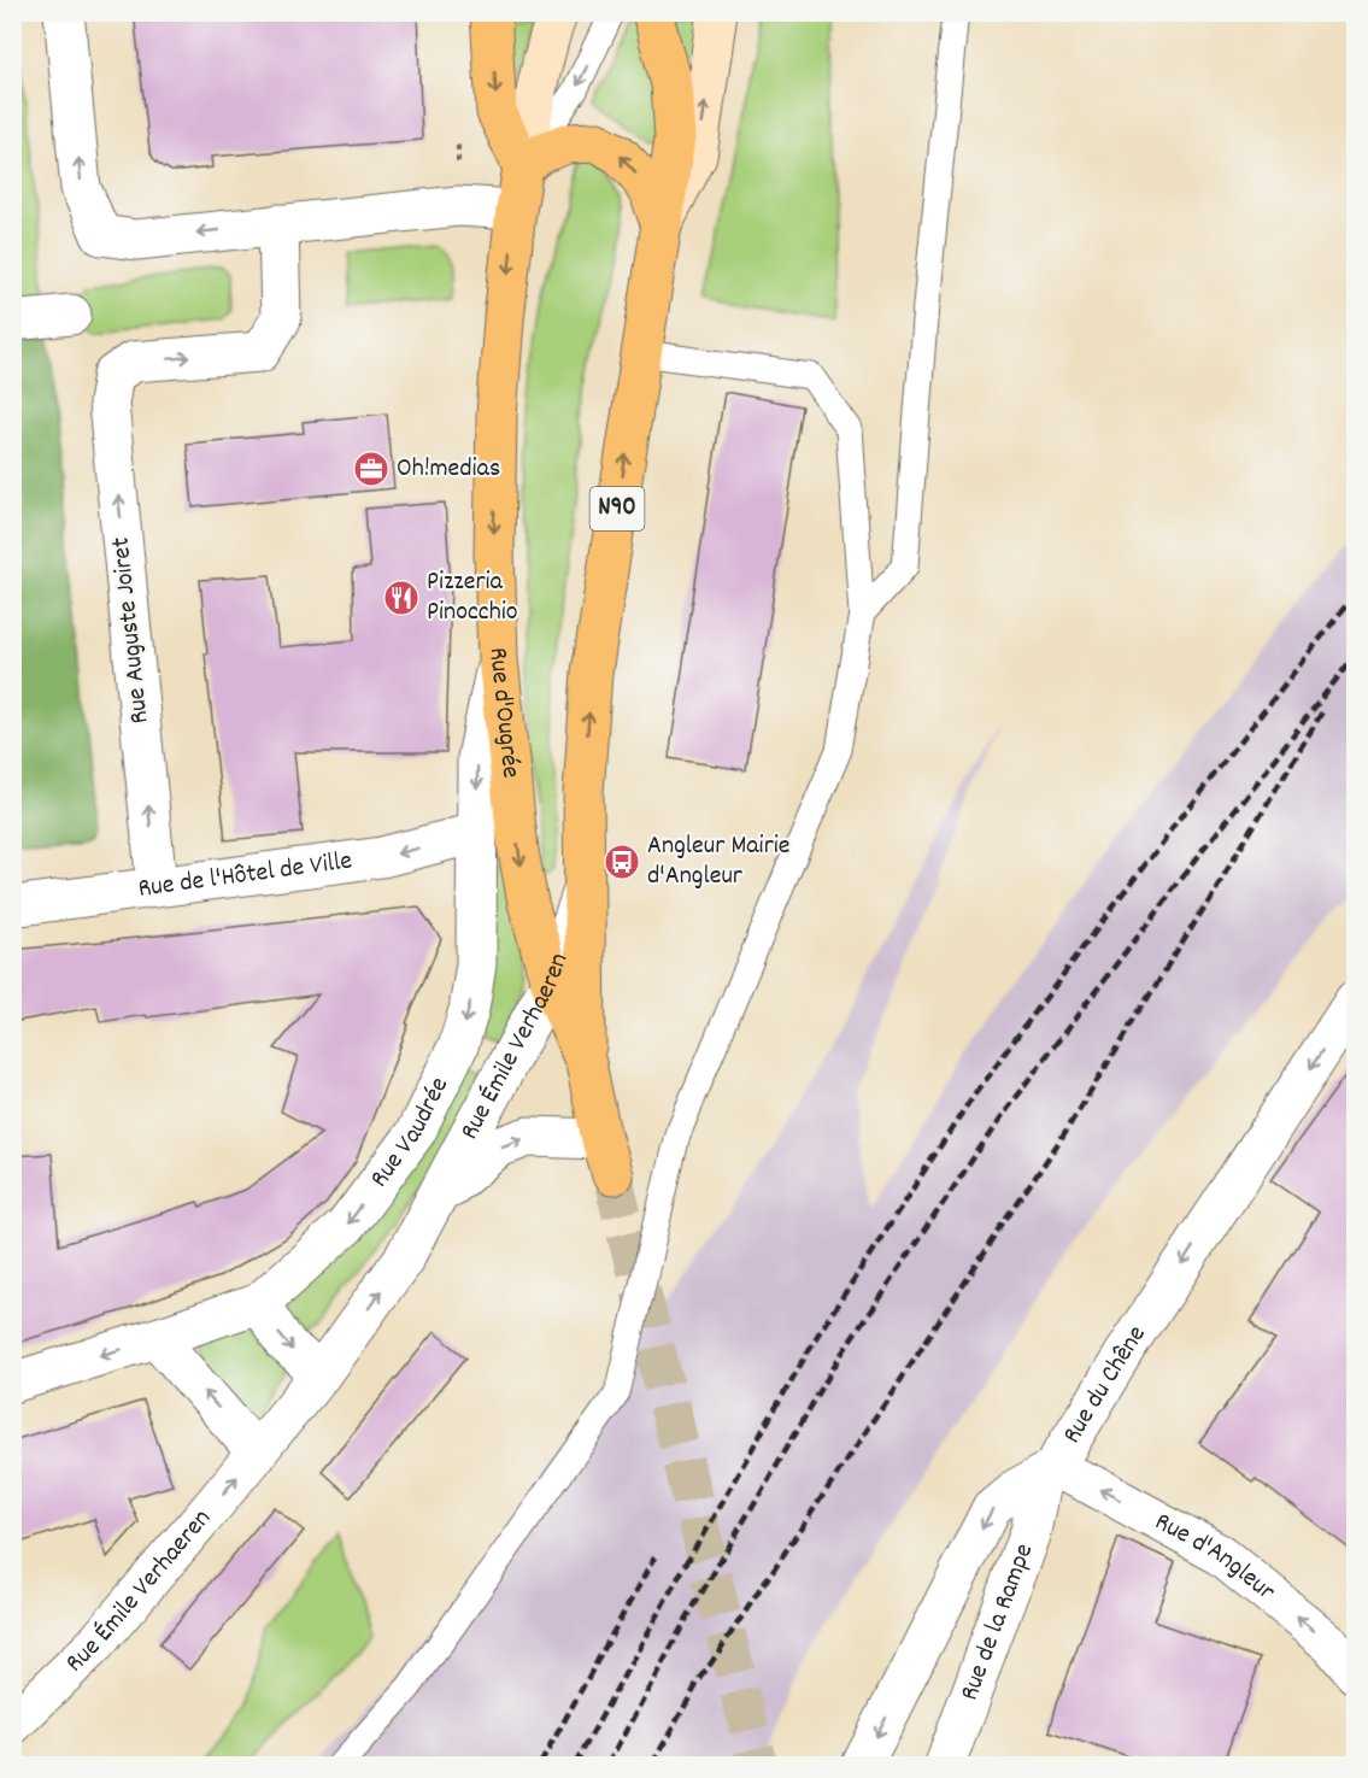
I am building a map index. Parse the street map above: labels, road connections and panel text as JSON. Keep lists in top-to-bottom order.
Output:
{
  "streets": {
    "main road": ["N90", "Rue d'Ougrée"],
    "street": [
      "Rue Auguste Joiret",
      "Rue de l'Hôtel de Ville",
      "Rue Émile Verhaeren",
      "Rue Vaudrée",
      "Rue du Chêne",
      "Rue d'Angleur",
      "Rue de la Rampe"
    ]
  },
  "crossings": [
    ["Rue Auguste Joiret", "Rue de l'Hôtel de Ville"],
    ["Rue d'Ougrée", "Rue Émile Verhaeren"],
    ["Rue d'Ougrée", "Rue Vaudrée"],
    ["Rue de l'Hôtel de Ville", "Rue Vaudrée"],
    ["Rue du Chêne", "Rue d'Angleur"],
    ["Rue du Chêne", "Rue de la Rampe"],
    ["Rue d'Angleur", "Rue de la Rampe"]
  ],
  "one_way": [
    "Rue Auguste Joiret",
    "Rue de l'Hôtel de Ville",
    "Rue Vaudrée",
    "Rue du Chêne",
    "Rue d'Angleur"
  ],
  "places": {
    "office": ["Oh!medias"],
    "restaurant": ["Pizzeria Pinocchio"],
    "bus stop": ["Angleur Mairie d'Angleur"]
  }
}
